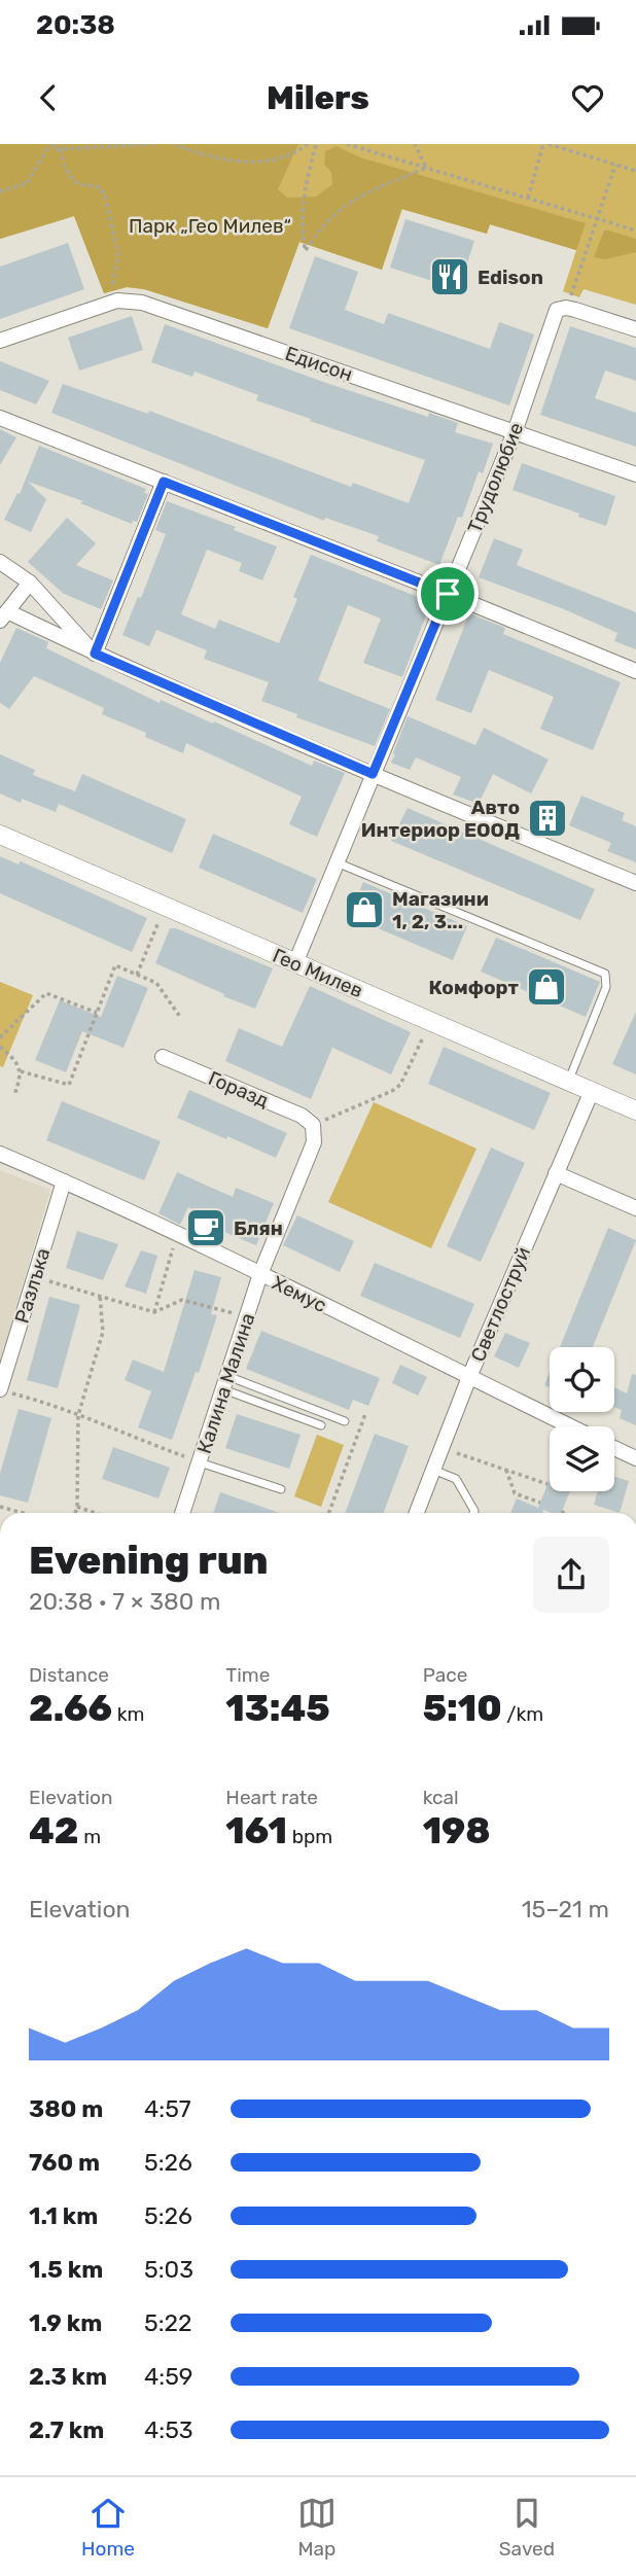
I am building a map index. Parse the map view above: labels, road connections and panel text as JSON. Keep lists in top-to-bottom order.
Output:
{
  "streets": {
    "street": [
      "Едисон",
      "Трудолюбие",
      "Гео Милев",
      "Горазд",
      "Разлъка",
      "Хемус",
      "Светлоструй",
      "Калина Малина"
    ]
  },
  "crossings": [
    ["Едисон", "Трудолюбие"],
    ["Трудолюбие", "Гео Милев"],
    ["Гео Милев", "Светлоструй"],
    ["Горазд", "Калина Малина"],
    ["Разлъка", "Хемус"],
    ["Хемус", "Светлоструй"],
    ["Хемус", "Калина Малина"]
  ],
  "parks": ["Парк „Гео Милев“"],
  "places": {
    "restaurant": ["Edison"],
    "building": ["Авто Интериор ЕООД"],
    "shop": ["Магазини 1, 2, 3...", "Комфорт"],
    "cafe": ["Блян"]
  },
  "page": {
    "status": "20:38",
    "header": "Milers",
    "heading": ["Evening run", "20:38 · 7 × 380 m"],
    "stats": [
      ["Distance", "2.66 km"],
      ["Time", "13:45"],
      ["Pace", "5:10 /km"],
      ["Elevation", "42 m"],
      ["Heart rate", "161 bpm"],
      ["kcal", "198"]
    ],
    "chart": ["Elevation", "15–21 m"],
    "list": [
      {
        "name": "380 m",
        "note": "4:57"
      },
      {
        "name": "760 m",
        "note": "5:26"
      },
      {
        "name": "1.1 km",
        "note": "5:26"
      },
      {
        "name": "1.5 km",
        "note": "5:03"
      },
      {
        "name": "1.9 km",
        "note": "5:22"
      },
      {
        "name": "2.3 km",
        "note": "4:59"
      },
      {
        "name": "2.7 km",
        "note": "4:53"
      }
    ],
    "tabs": ["Home", "Map", "Saved"]
  }
}
